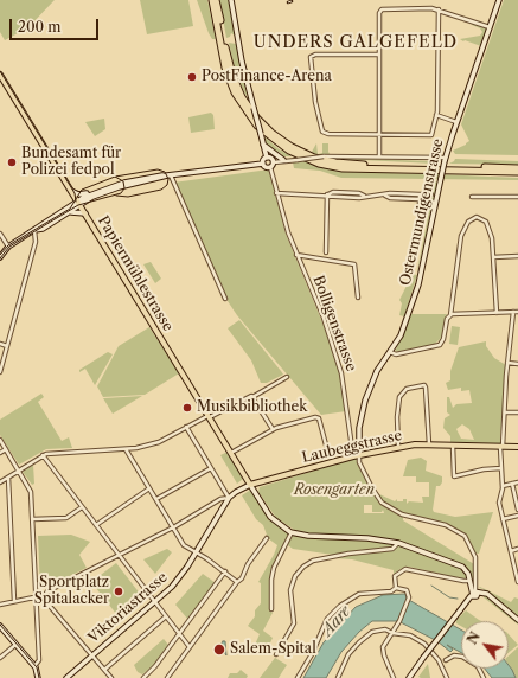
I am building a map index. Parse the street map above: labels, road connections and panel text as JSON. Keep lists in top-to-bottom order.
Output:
{
  "streets": {
    "main road": [
      "Ostermundigenstrasse",
      "Papiermühlestrasse",
      "Laubeggstrasse",
      "Viktoriastrasse"
    ],
    "street": ["Bolligenstrasse"]
  },
  "crossings": [
    ["Ostermundigenstrasse", "Bolligenstrasse"],
    ["Ostermundigenstrasse", "Laubeggstrasse"],
    ["Papiermühlestrasse", "Laubeggstrasse"],
    ["Papiermühlestrasse", "Viktoriastrasse"],
    ["Bolligenstrasse", "Laubeggstrasse"],
    ["Laubeggstrasse", "Viktoriastrasse"]
  ],
  "districts": ["UNDERS GALGEFELD"],
  "water": ["Aare"],
  "parks": ["Rosengarten"],
  "places": [
    "PostFinance-Arena",
    "Bundesamt für Polizei fedpol",
    "Musikbibliothek",
    "Sportplatz Spitalacker",
    "Salem-Spital"
  ],
  "scale_bar": "200 m",
  "north": "top left"
}
